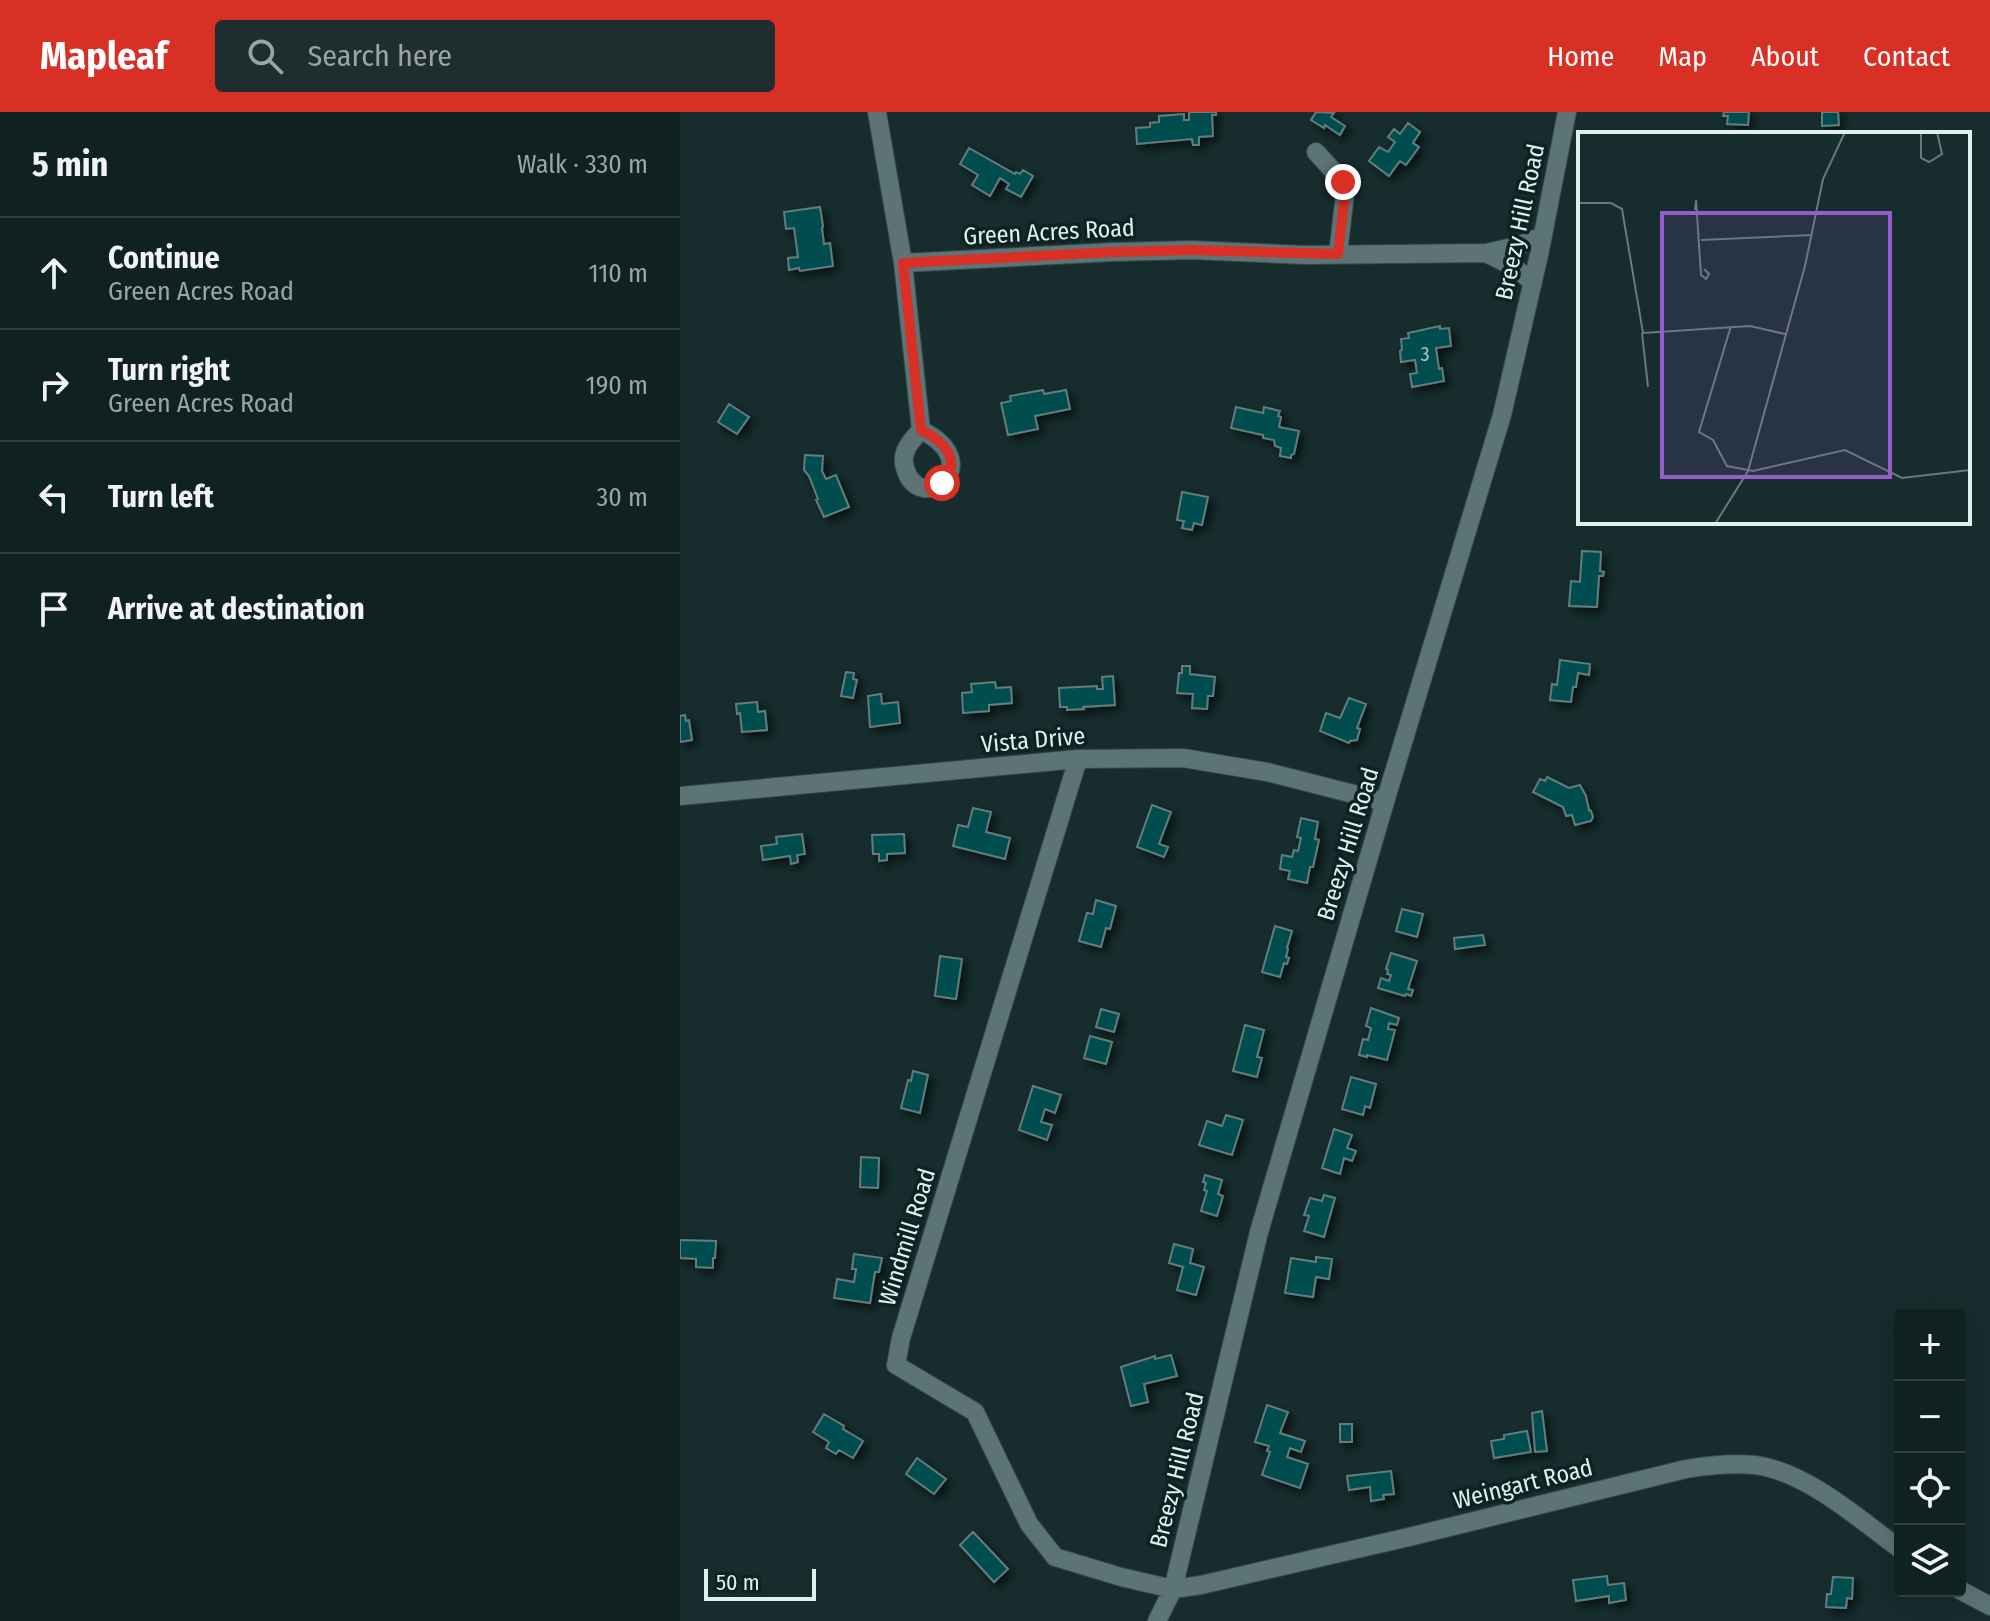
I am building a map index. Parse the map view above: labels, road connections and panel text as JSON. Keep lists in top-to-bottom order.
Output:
{
  "streets": {
    "street": [
      "Breezy Hill Road",
      "Green Acres Road",
      "Vista Drive",
      "Windmill Road",
      "Weingart Road"
    ]
  },
  "crossings": [
    ["Breezy Hill Road", "Green Acres Road"],
    ["Breezy Hill Road", "Vista Drive"],
    ["Breezy Hill Road", "Windmill Road"],
    ["Breezy Hill Road", "Weingart Road"],
    ["Vista Drive", "Windmill Road"],
    ["Windmill Road", "Weingart Road"]
  ],
  "house_numbers": ["3"],
  "scale_bar": "50 m",
  "page": {
    "header": "Mapleaf",
    "search": "Search here",
    "nav": [
      "Home",
      "Map",
      "About",
      "Contact"
    ],
    "heading": ["5 min", "Walk · 330 m"],
    "list": [
      ["Continue", "Green Acres Road", "110 m"],
      ["Turn right", "Green Acres Road", "190 m"],
      ["Turn left", "30 m"],
      "Arrive at destination"
    ],
    "map_buttons": ["+", "−"],
    "scale": "50 m"
  }
}
